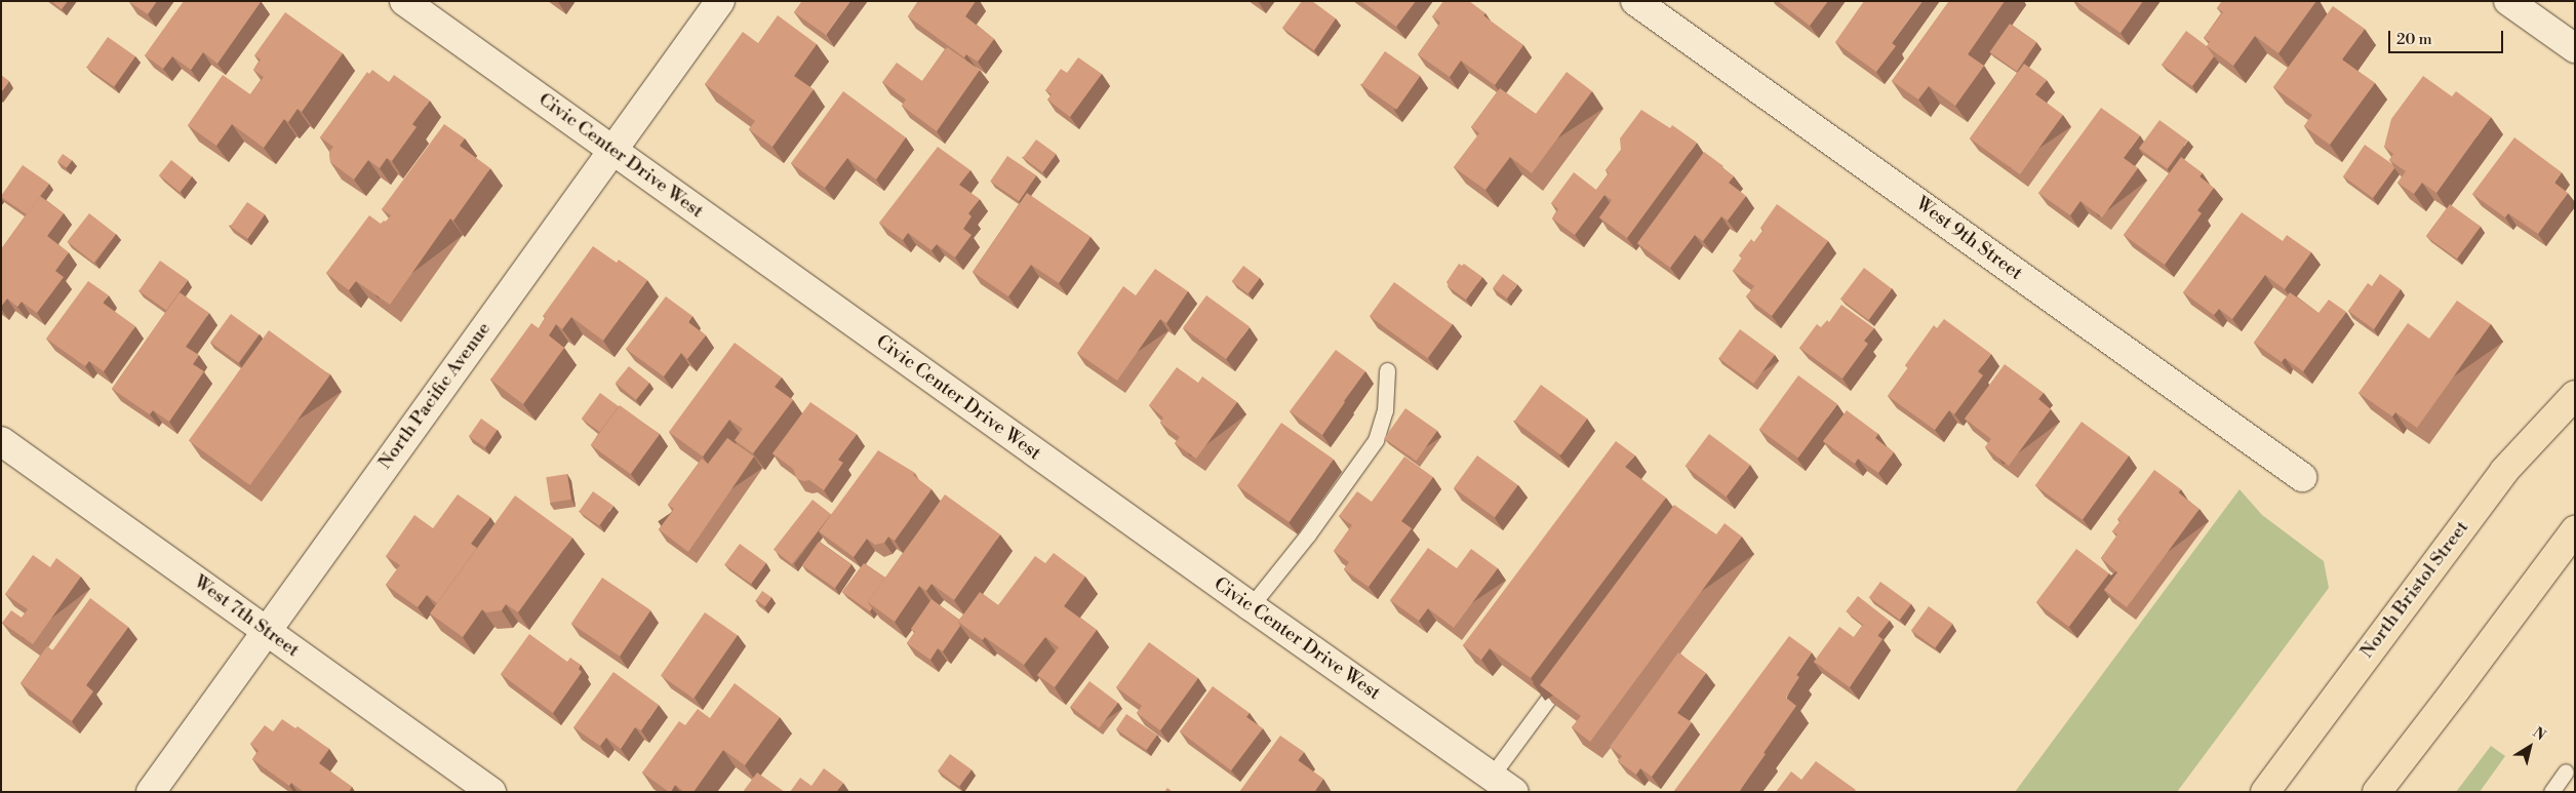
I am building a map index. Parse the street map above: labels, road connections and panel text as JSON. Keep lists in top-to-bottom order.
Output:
{
  "streets": {
    "main road": ["North Bristol Street"],
    "street": [
      "Civic Center Drive West",
      "West 9th Street",
      "North Pacific Avenue",
      "West 7th Street"
    ]
  },
  "crossings": [
    ["Civic Center Drive West", "North Pacific Avenue"],
    ["North Pacific Avenue", "West 7th Street"]
  ],
  "scale_bar": "20 m",
  "north": "top right"
}
